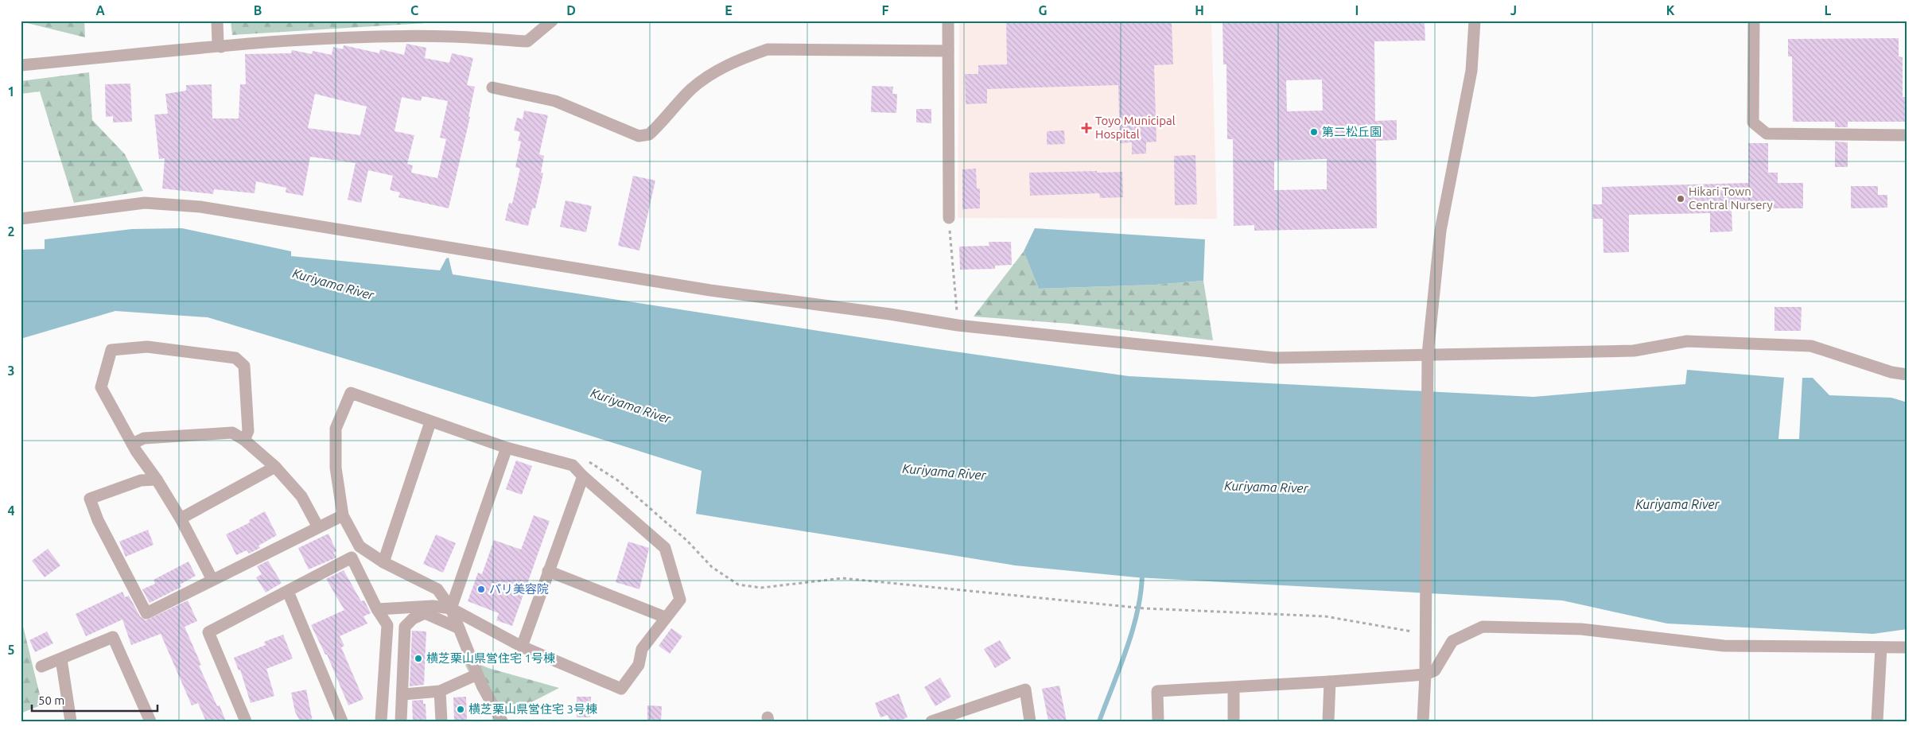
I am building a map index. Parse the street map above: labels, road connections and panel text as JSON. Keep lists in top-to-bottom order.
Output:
{
  "water": ["Kuriyama River"],
  "places": {
    "health": ["Toyo Municipal Hospital"],
    "other": [
      "第二松丘園",
      "Hikari Town Central Nursery",
      "パリ美容院",
      "横芝栗山県営住宅 1号棟",
      "横芝栗山県営住宅 3号棟"
    ]
  },
  "scale_bar": "50 m",
  "grid": {
    "columns": [
      "A",
      "B",
      "C",
      "D",
      "E",
      "F",
      "G",
      "H",
      "I",
      "J",
      "K",
      "L"
    ],
    "rows": [
      "1",
      "2",
      "3",
      "4",
      "5"
    ]
  }
}
